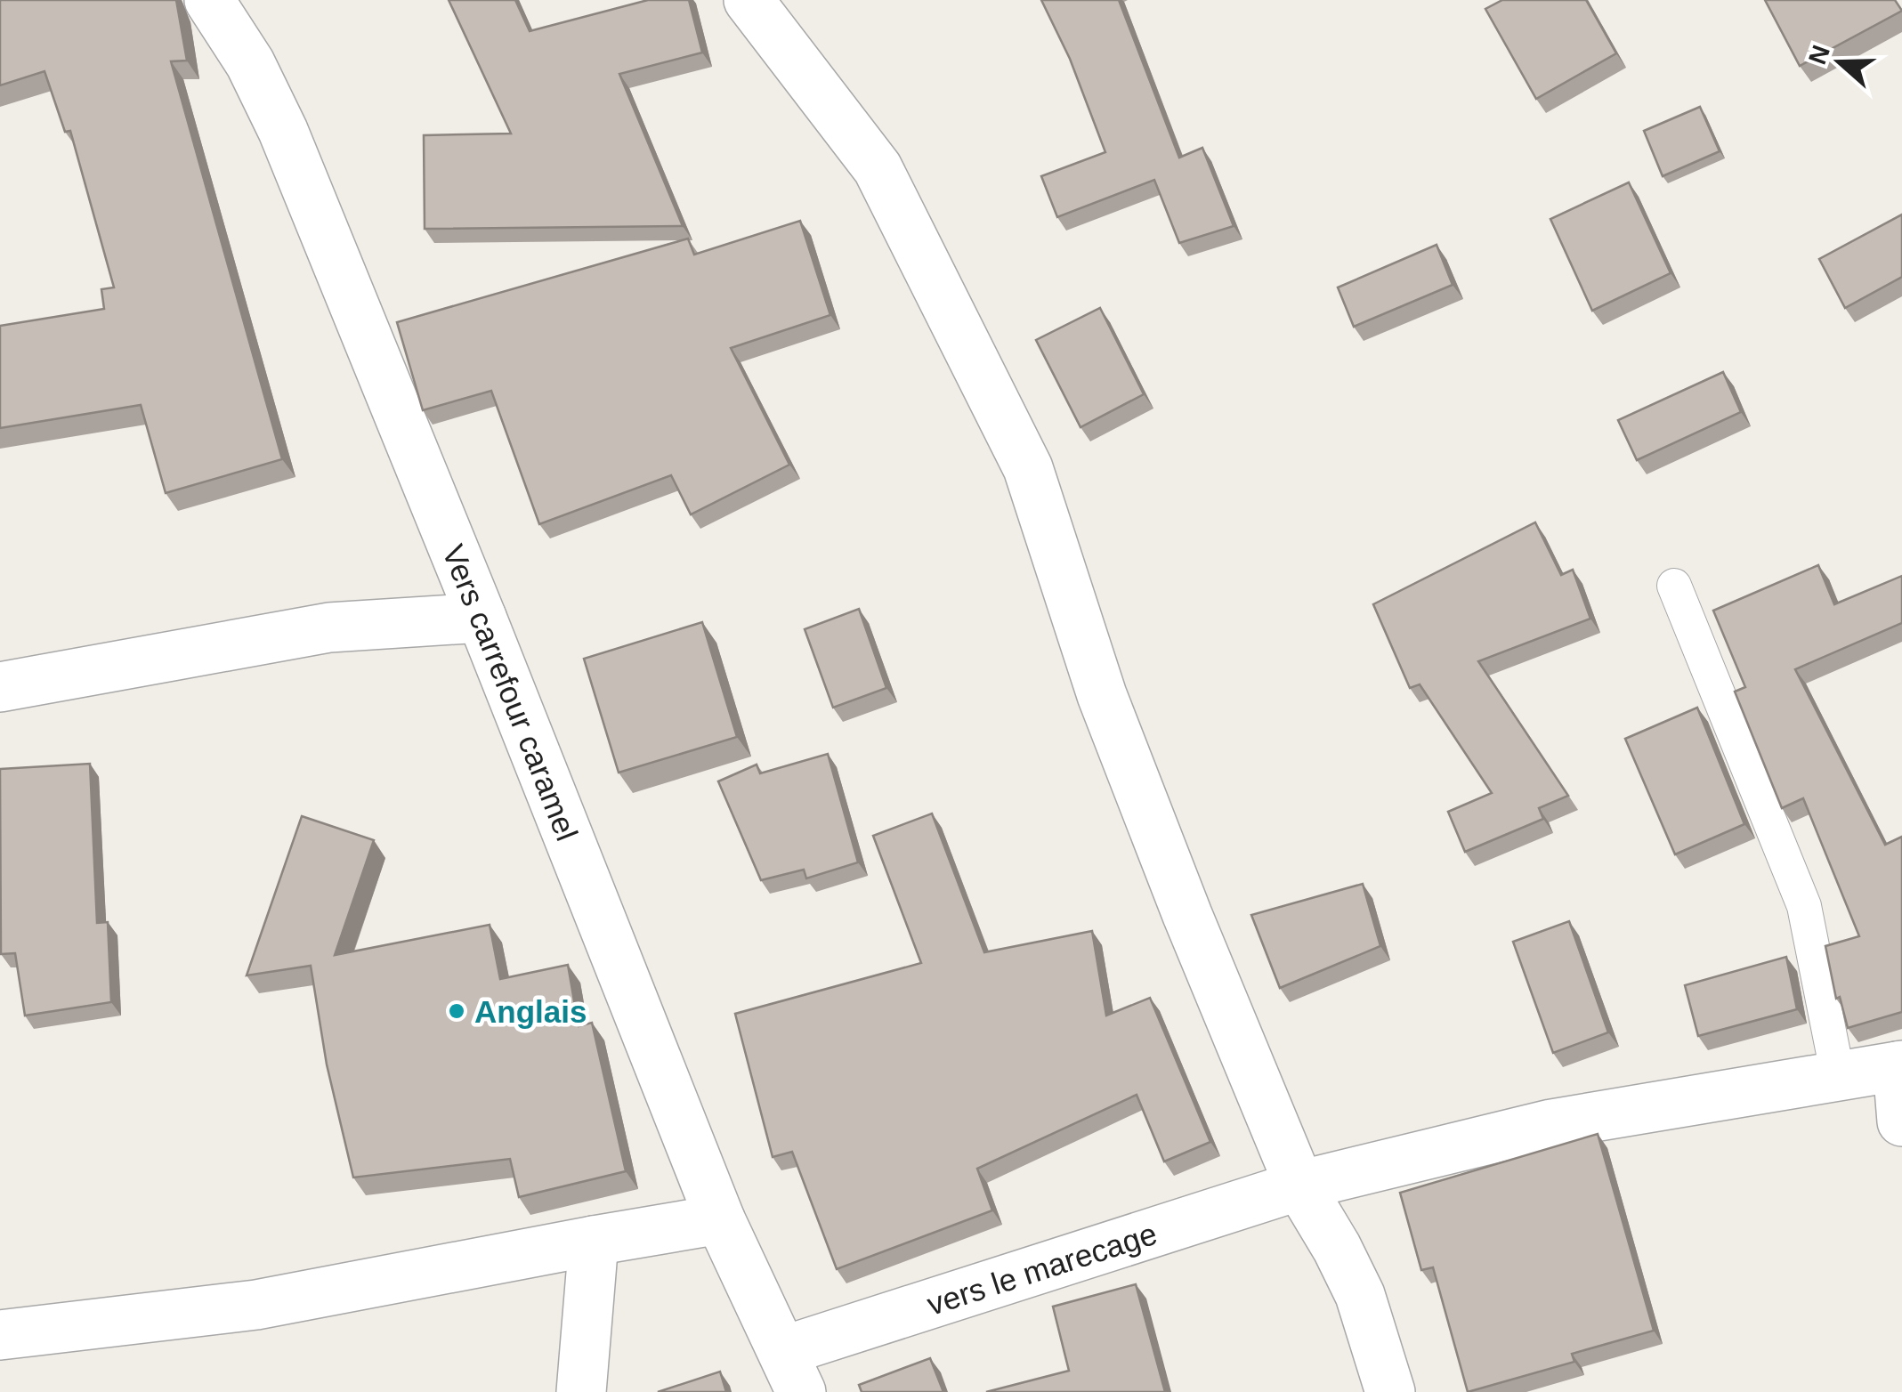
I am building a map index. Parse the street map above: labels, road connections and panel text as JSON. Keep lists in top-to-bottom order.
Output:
{
  "streets": {
    "street": ["Vers carrefour caramel", "vers le marecage"]
  },
  "crossings": [
    ["Vers carrefour caramel", "vers le marecage"]
  ],
  "places": ["Anglais"],
  "north": "left"
}
